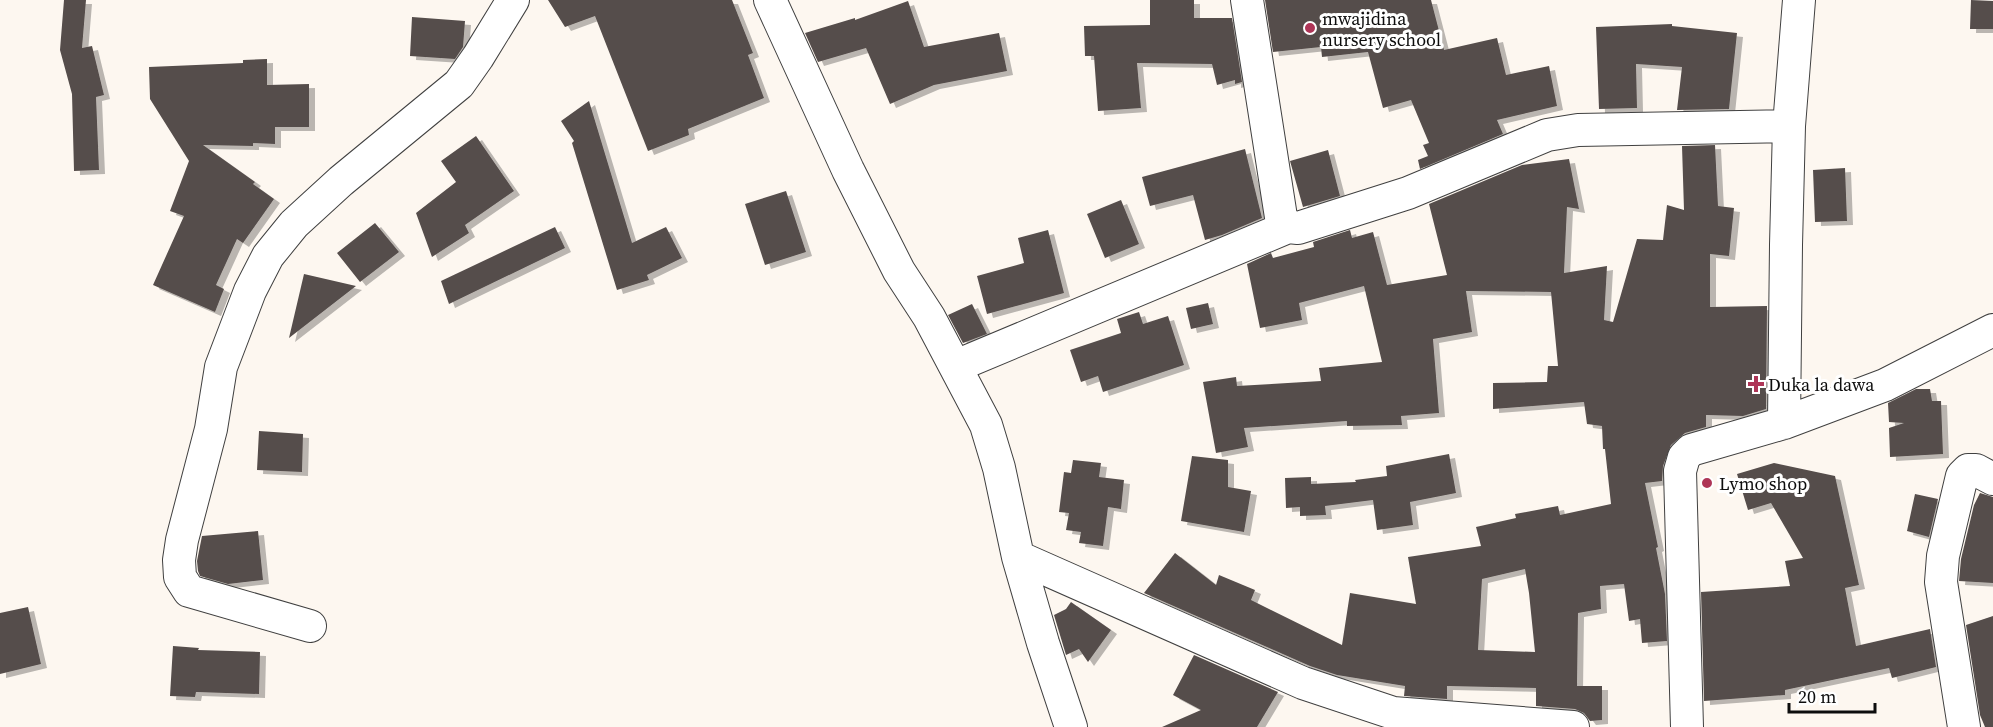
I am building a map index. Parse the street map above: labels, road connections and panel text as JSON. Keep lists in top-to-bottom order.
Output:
{
  "places": {
    "other": ["mwajidina nursery school", "Lymo shop"],
    "health": ["Duka la dawa"]
  },
  "scale_bar": "20 m"
}
